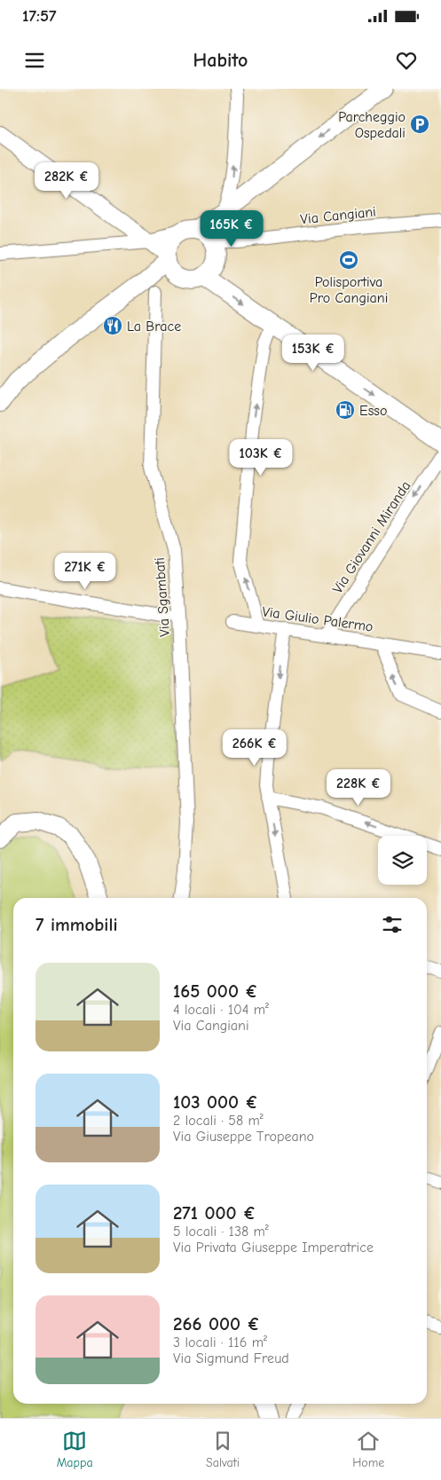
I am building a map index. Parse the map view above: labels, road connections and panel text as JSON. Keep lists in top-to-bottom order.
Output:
{
  "streets": {
    "street": [
      "Via Cangiani",
      "Via Giovanni Miranda",
      "Via Sgambati",
      "Via Giulio Palermo"
    ]
  },
  "crossings": [
    ["Via Giovanni Miranda", "Via Giulio Palermo"]
  ],
  "one_way": ["Via Giovanni Miranda", "Via Giulio Palermo"],
  "places": {
    "parking": ["Parcheggio Ospedali"],
    "sports": ["Polisportiva Pro Cangiani"],
    "restaurant": ["La Brace"],
    "fuel station": ["Esso"]
  },
  "page": {
    "status": "17:57",
    "header": "Habito",
    "price": [
      "282K €",
      "165K €",
      "153K €",
      "103K €",
      "271K €",
      "266K €",
      "228K €"
    ],
    "heading": "7 immobili",
    "list": [
      {
        "name": "165 000 €",
        "note": "4 locali · 104 m² · Via Cangiani"
      },
      {
        "name": "103 000 €",
        "note": "2 locali · 58 m² · Via Giuseppe Tropeano"
      },
      {
        "name": "271 000 €",
        "note": "5 locali · 138 m² · Via Privata Giuseppe Imperatrice"
      },
      {
        "name": "266 000 €",
        "note": "3 locali · 116 m² · Via Sigmund Freud"
      }
    ],
    "tabs": ["Mappa", "Salvati", "Home"]
  }
}
